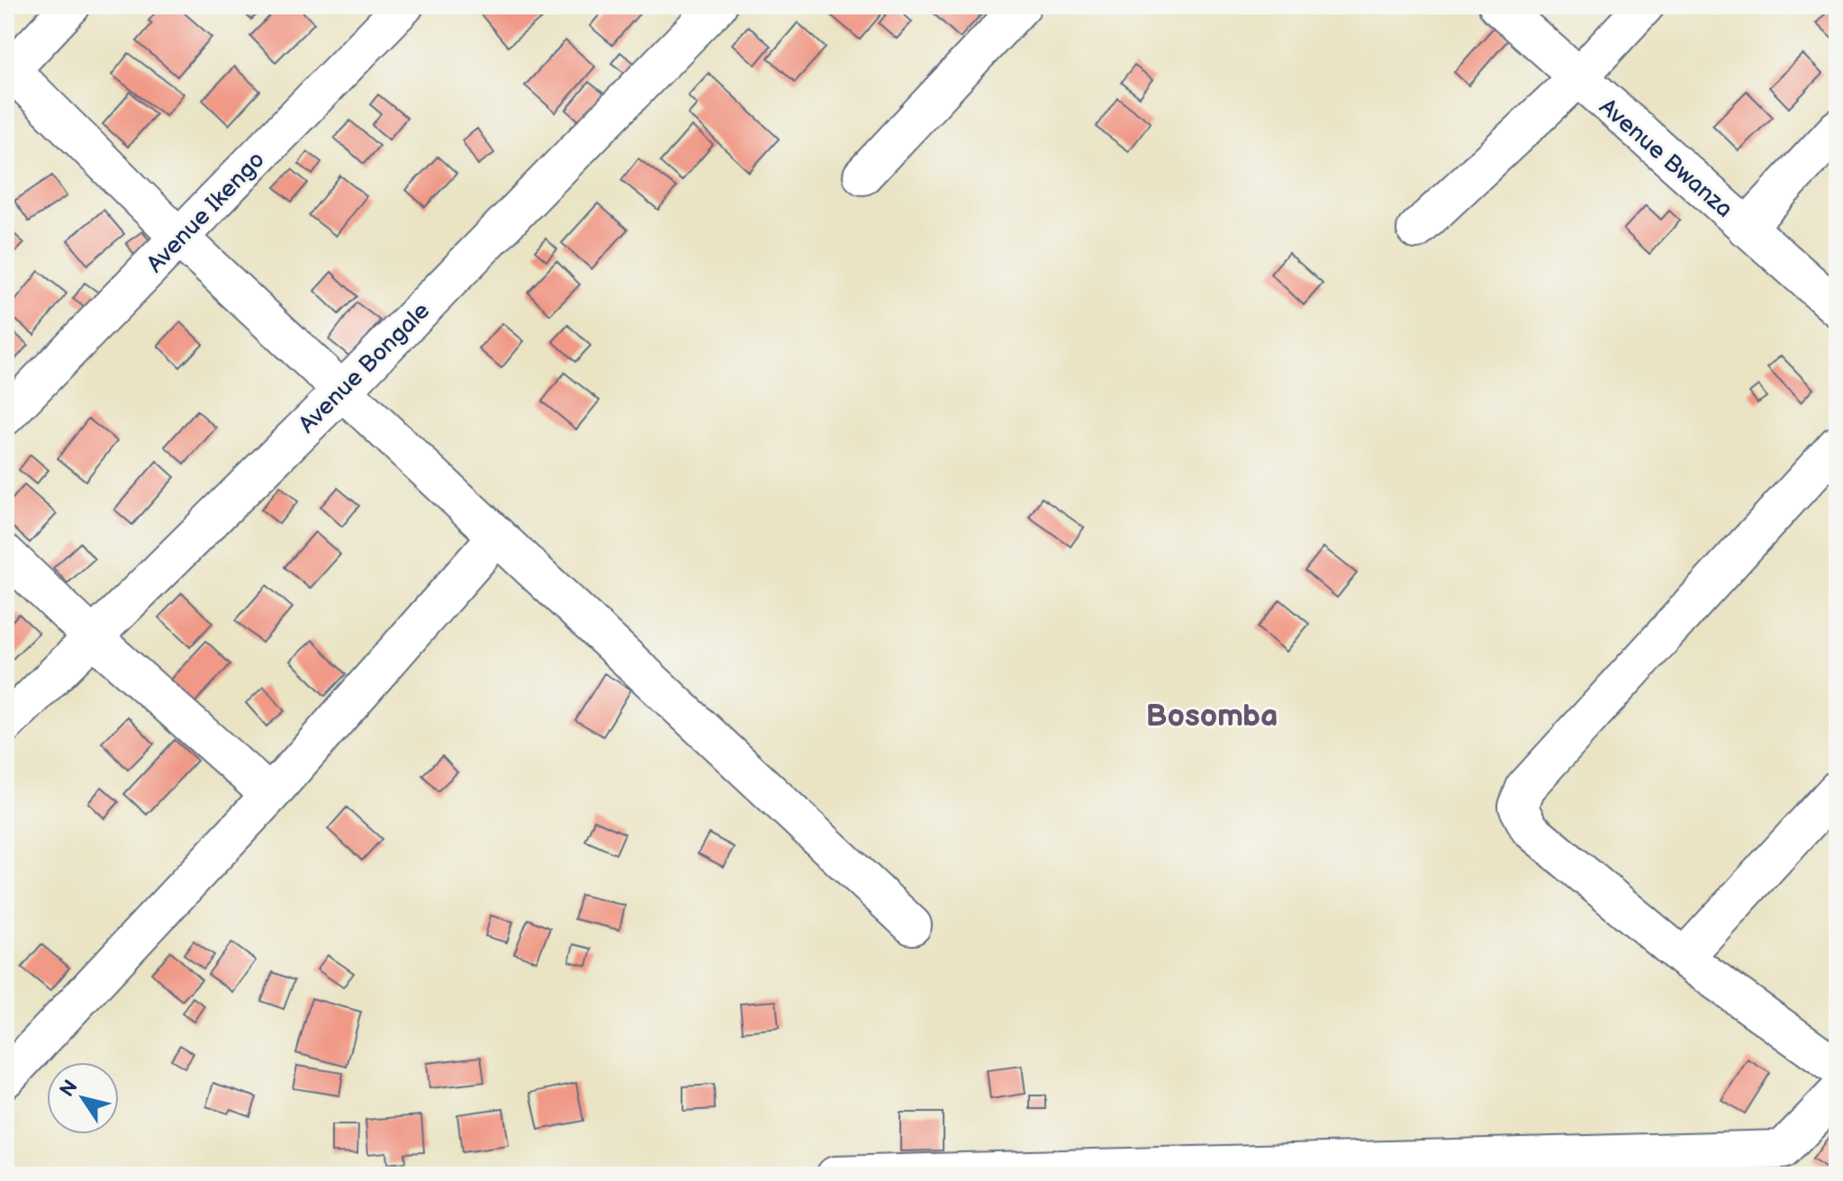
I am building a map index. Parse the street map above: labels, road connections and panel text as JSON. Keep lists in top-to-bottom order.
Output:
{
  "streets": {
    "street": ["Avenue Bwanza", "Avenue Ikengo", "Avenue Bongale"]
  },
  "districts": ["Bosomba"],
  "north": "top left"
}
